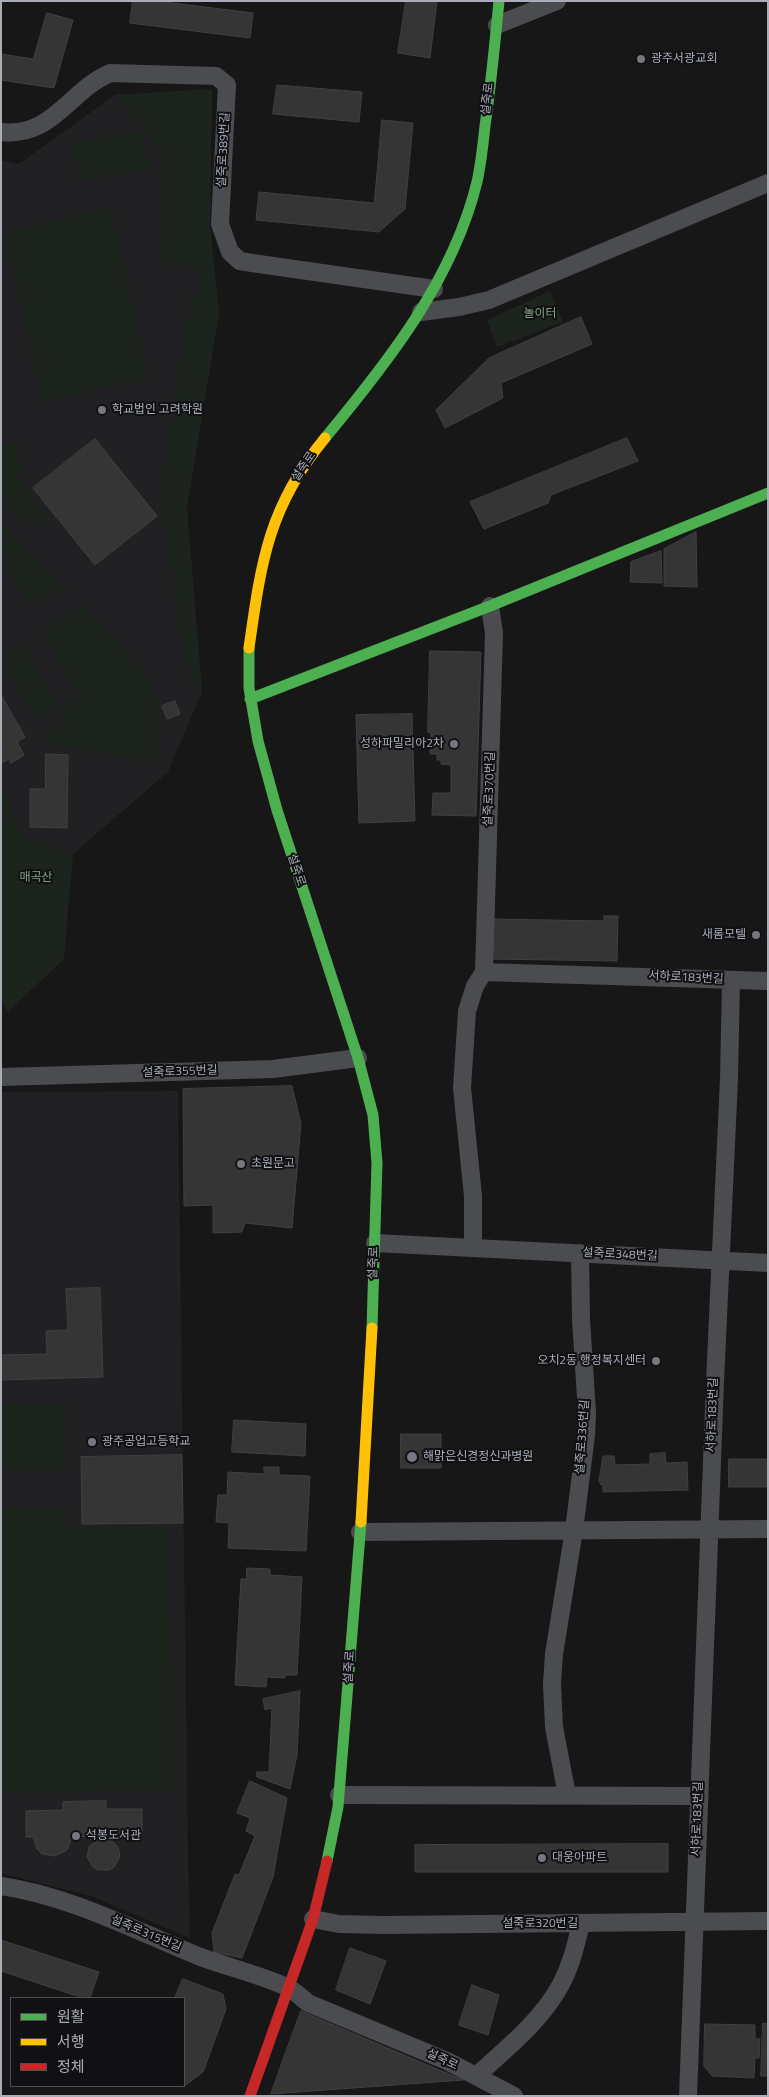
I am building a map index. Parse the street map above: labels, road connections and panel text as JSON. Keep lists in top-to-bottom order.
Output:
{
  "streets": {
    "main road": ["설죽로"],
    "street": [
      "설죽로389번길",
      "설죽로370번길",
      "서하로183번길",
      "설죽로355번길",
      "설죽로348번길",
      "설죽로336번길",
      "설죽로320번길",
      "설죽로315번길"
    ]
  },
  "crossings": [
    ["설죽로", "설죽로389번길"],
    ["설죽로", "설죽로355번길"],
    ["설죽로", "설죽로348번길"],
    ["설죽로", "설죽로320번길"],
    ["설죽로", "설죽로315번길"],
    ["설죽로370번길", "서하로183번길"],
    ["서하로183번길", "설죽로348번길"],
    ["서하로183번길", "설죽로320번길"],
    ["설죽로348번길", "설죽로336번길"]
  ],
  "parks": ["놀이터", "매곡산"],
  "places": [
    "광주서광교회",
    "학교법인 고려학원",
    "성하파밀리아2차",
    "새롬모텔",
    "초원문고",
    "오치2동 행정복지센터",
    "광주공업고등학교",
    "해맑은신경정신과병원",
    "석봉도서관",
    "대웅아파트"
  ],
  "legend": ["원활", "서행", "정체"]
}
